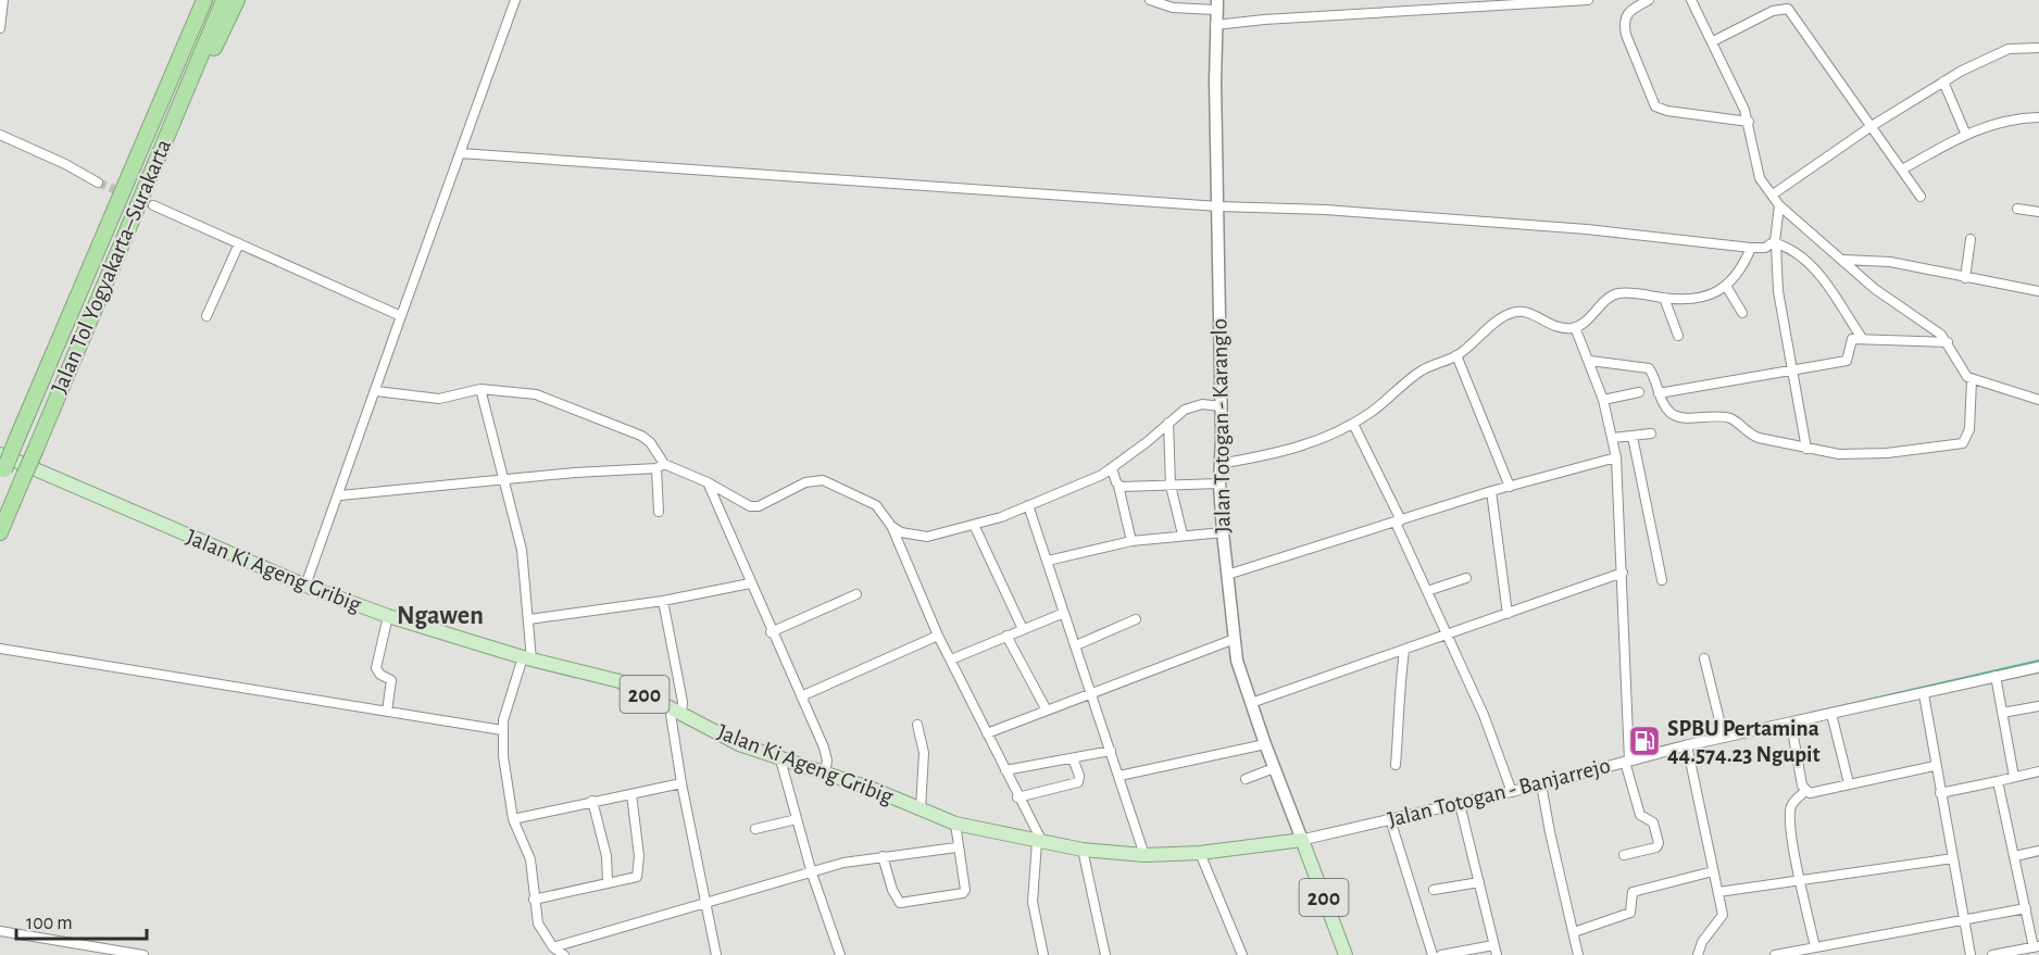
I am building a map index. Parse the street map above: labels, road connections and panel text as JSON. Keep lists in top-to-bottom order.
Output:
{
  "streets": {
    "highway": ["Jalan Tol Yogyakarta–Surakarta"],
    "main road": ["Jalan Totogan - Karanglo", "Jalan Ki Ageng Gribig", "200"],
    "street": ["Jalan Totogan - Banjarrejo"]
  },
  "crossings": [
    ["Jalan Totogan - Karanglo", "Jalan Ki Ageng Gribig"],
    ["Jalan Totogan - Karanglo", "200"],
    ["Jalan Totogan - Karanglo", "Jalan Totogan - Banjarrejo"],
    ["Jalan Ki Ageng Gribig", "200"],
    ["Jalan Ki Ageng Gribig", "Jalan Totogan - Banjarrejo"],
    ["200", "Jalan Totogan - Banjarrejo"]
  ],
  "districts": ["Ngawen"],
  "places": {
    "fuel station": ["SPBU Pertamina 44.574.23 Ngupit"]
  },
  "scale_bar": "100 m"
}
